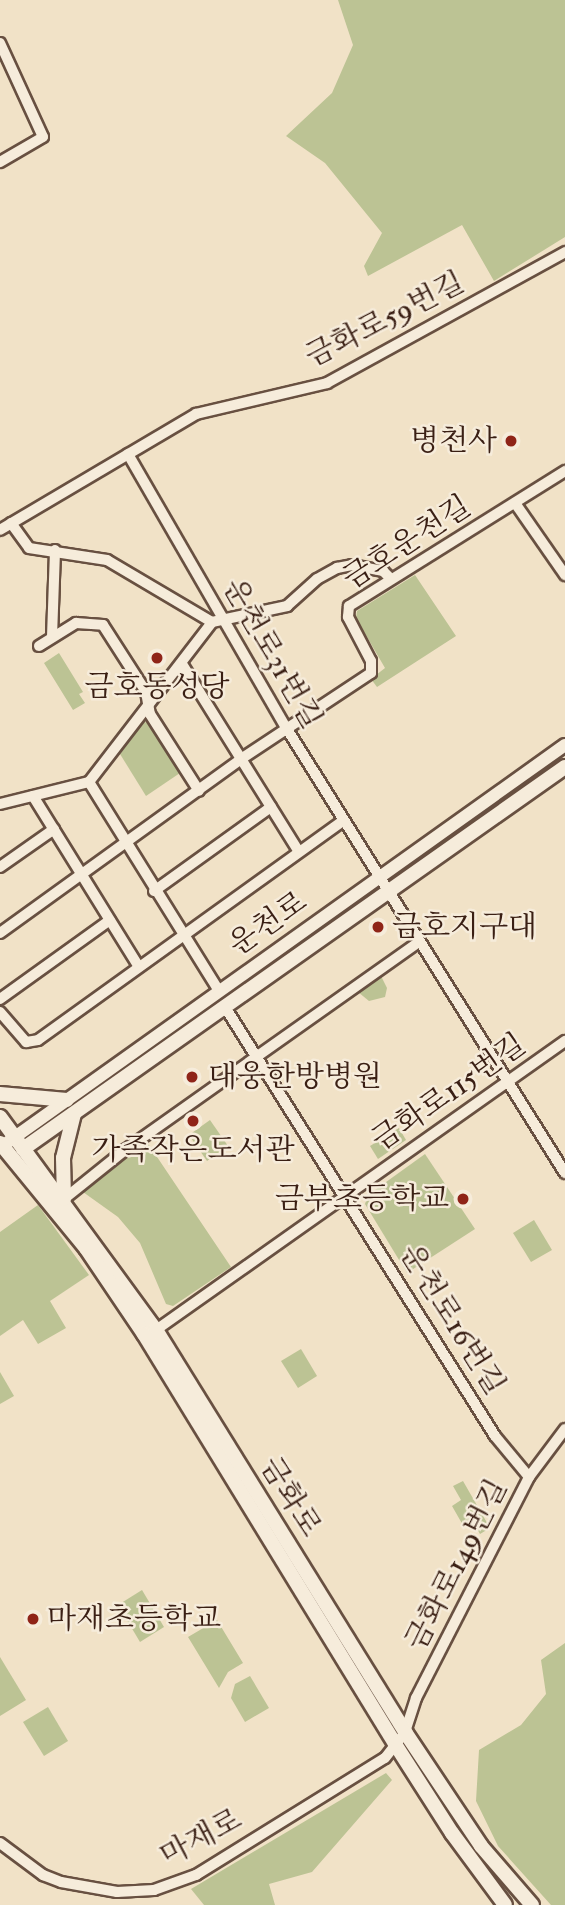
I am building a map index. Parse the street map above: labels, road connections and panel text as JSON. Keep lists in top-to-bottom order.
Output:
{
  "streets": {
    "main road": ["운천로", "금화로"],
    "street": [
      "금화로59번길",
      "금호운천길",
      "운천로31번길",
      "금화로115번길",
      "운천로16번길",
      "금화로149번길",
      "마재로"
    ]
  },
  "crossings": [
    ["금화로59번길", "운천로31번길"],
    ["금호운천길", "운천로31번길"],
    ["운천로31번길", "운천로"],
    ["운천로31번길", "금화로115번길"],
    ["운천로", "운천로16번길"],
    ["운천로", "금화로"],
    ["금화로115번길", "운천로16번길"],
    ["금화로115번길", "금화로"],
    ["운천로16번길", "금화로149번길"],
    ["금화로", "금화로149번길"],
    ["금화로", "마재로"],
    ["금화로149번길", "마재로"]
  ],
  "places": [
    "병천사",
    "금호동성당",
    "금호지구대",
    "대웅한방병원",
    "가족작은도서관",
    "금부초등학교",
    "마재초등학교"
  ]
}
